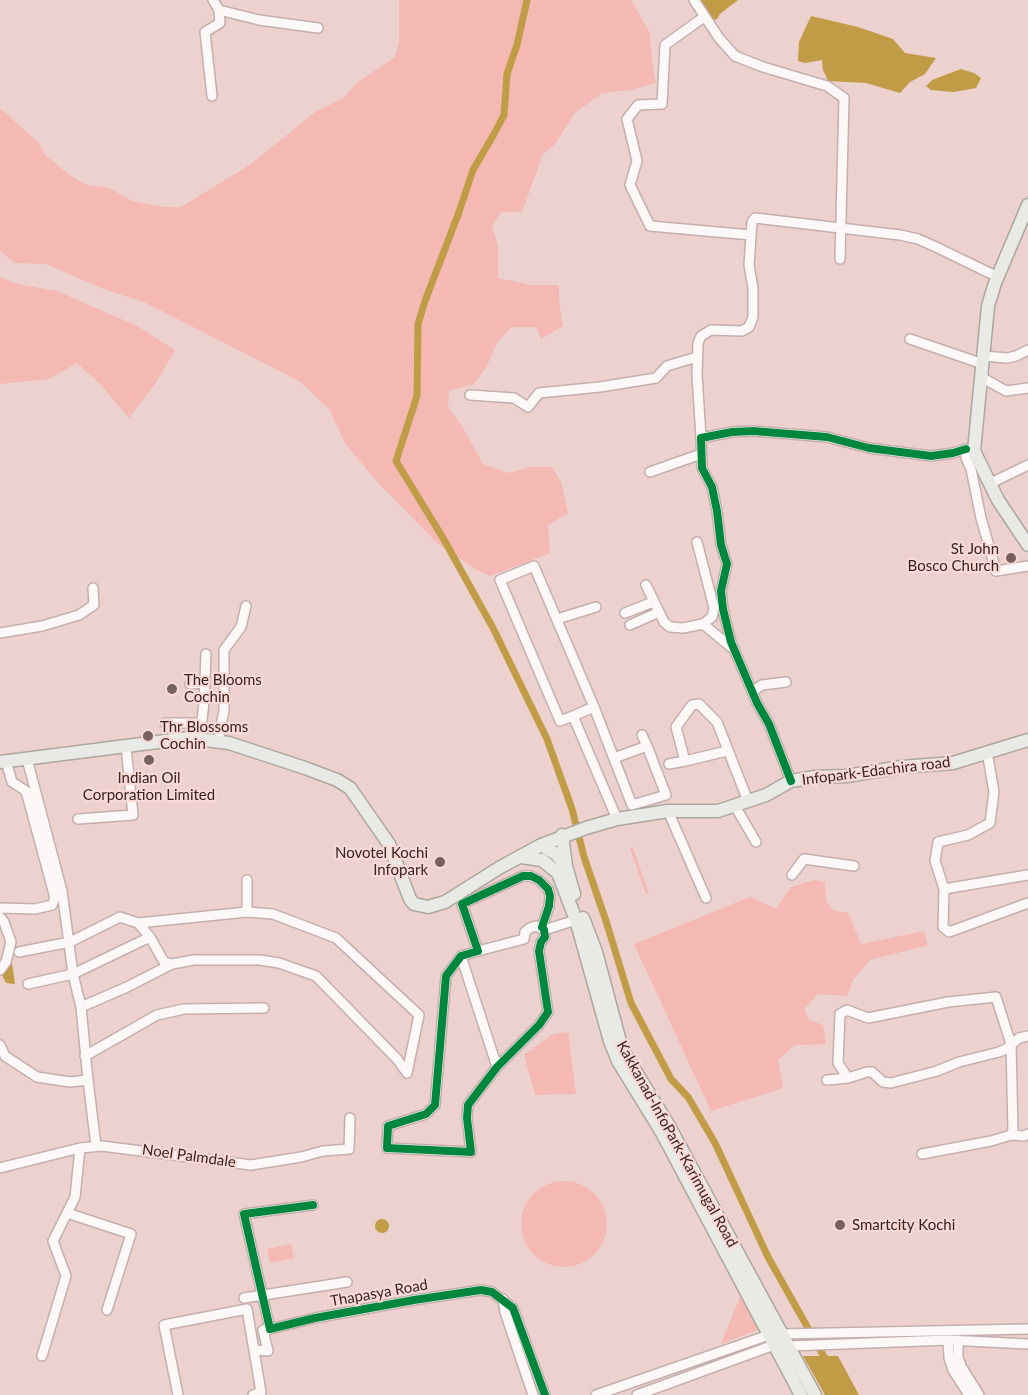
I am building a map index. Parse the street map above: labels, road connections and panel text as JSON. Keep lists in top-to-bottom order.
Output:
{
  "streets": {
    "main road": ["Infopark-Edachira road", "Kakkanad-InfoPark-Karimugal Road"],
    "street": ["Noel Palmdale", "Thapasya Road"]
  },
  "crossings": [
    ["Infopark-Edachira road", "Kakkanad-InfoPark-Karimugal Road"]
  ],
  "places": [
    "St John Bosco Church",
    "The Blooms Cochin",
    "Thr Blossoms Cochin",
    "Indian Oil Corporation Limited",
    "Novotel Kochi Infopark",
    "Smartcity Kochi"
  ]
}
